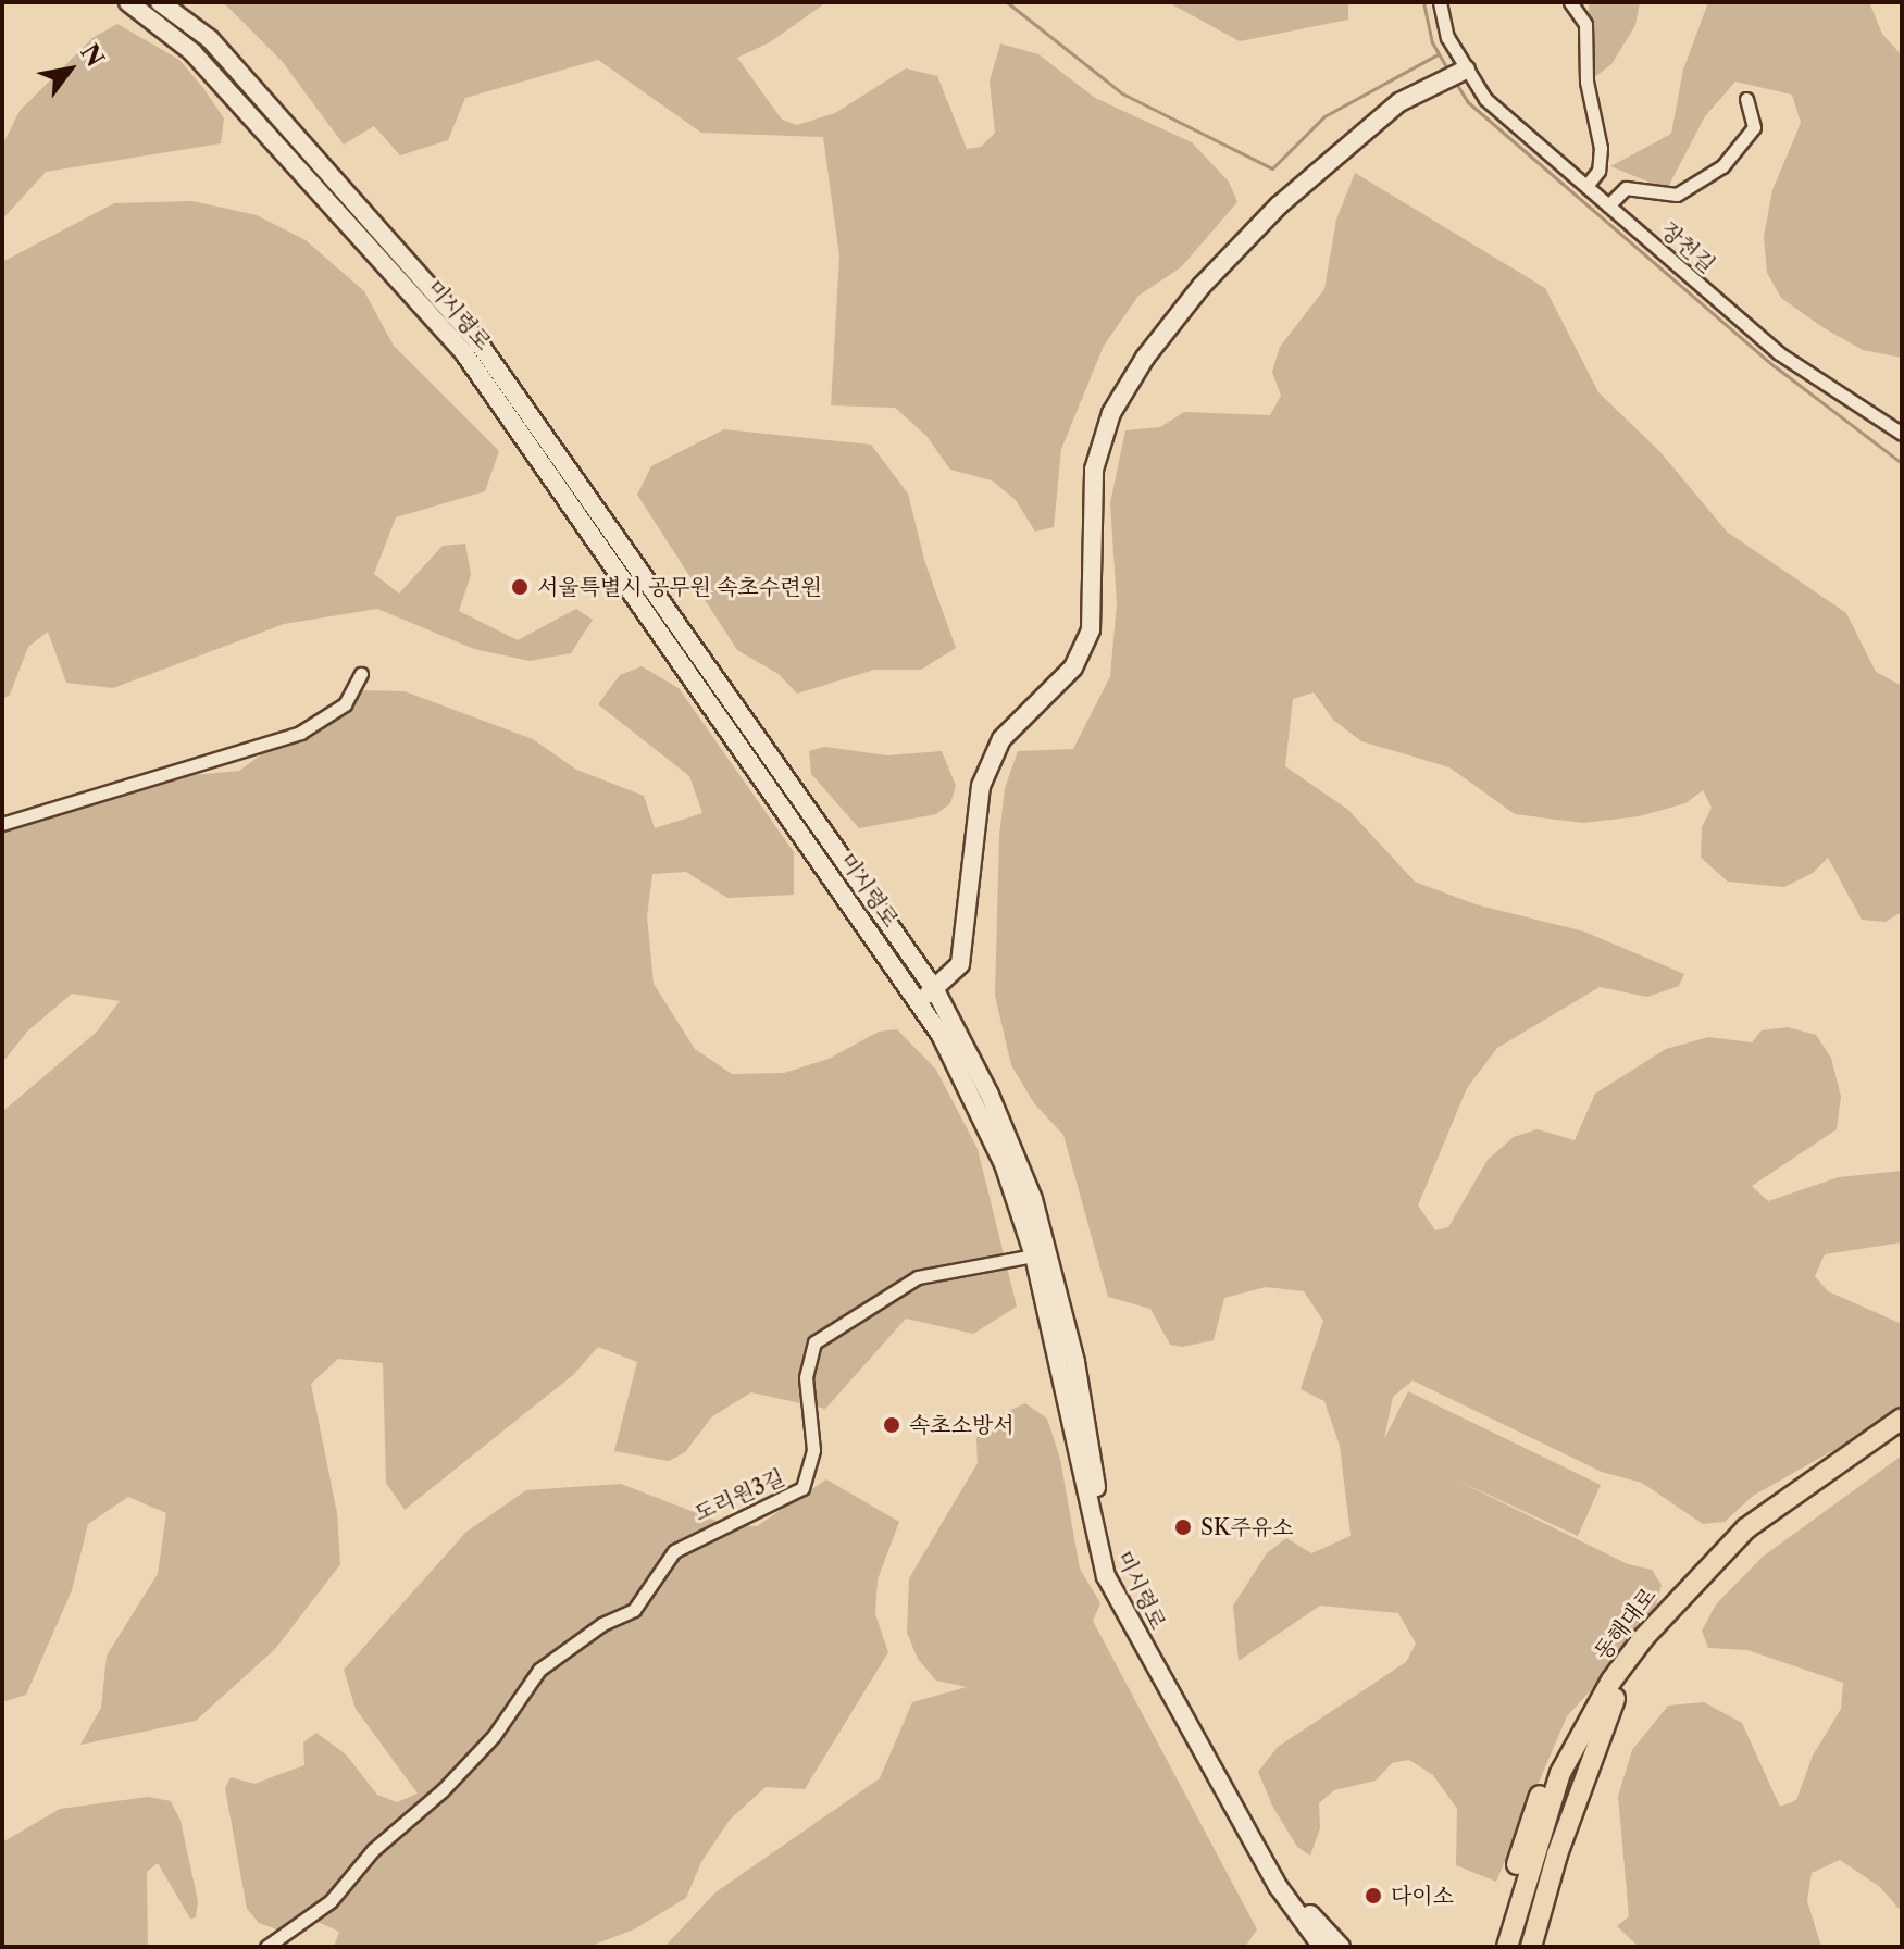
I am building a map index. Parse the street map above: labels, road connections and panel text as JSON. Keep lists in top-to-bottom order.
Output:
{
  "streets": {
    "main road": ["미시령로", "동해대로"],
    "street": ["장천길", "도리원3길"]
  },
  "crossings": [
    ["미시령로", "도리원3길"]
  ],
  "places": [
    "서울특별시 공무원 속초수련원",
    "속초소방서",
    "SK주유소",
    "다이소"
  ],
  "north": "top right"
}
